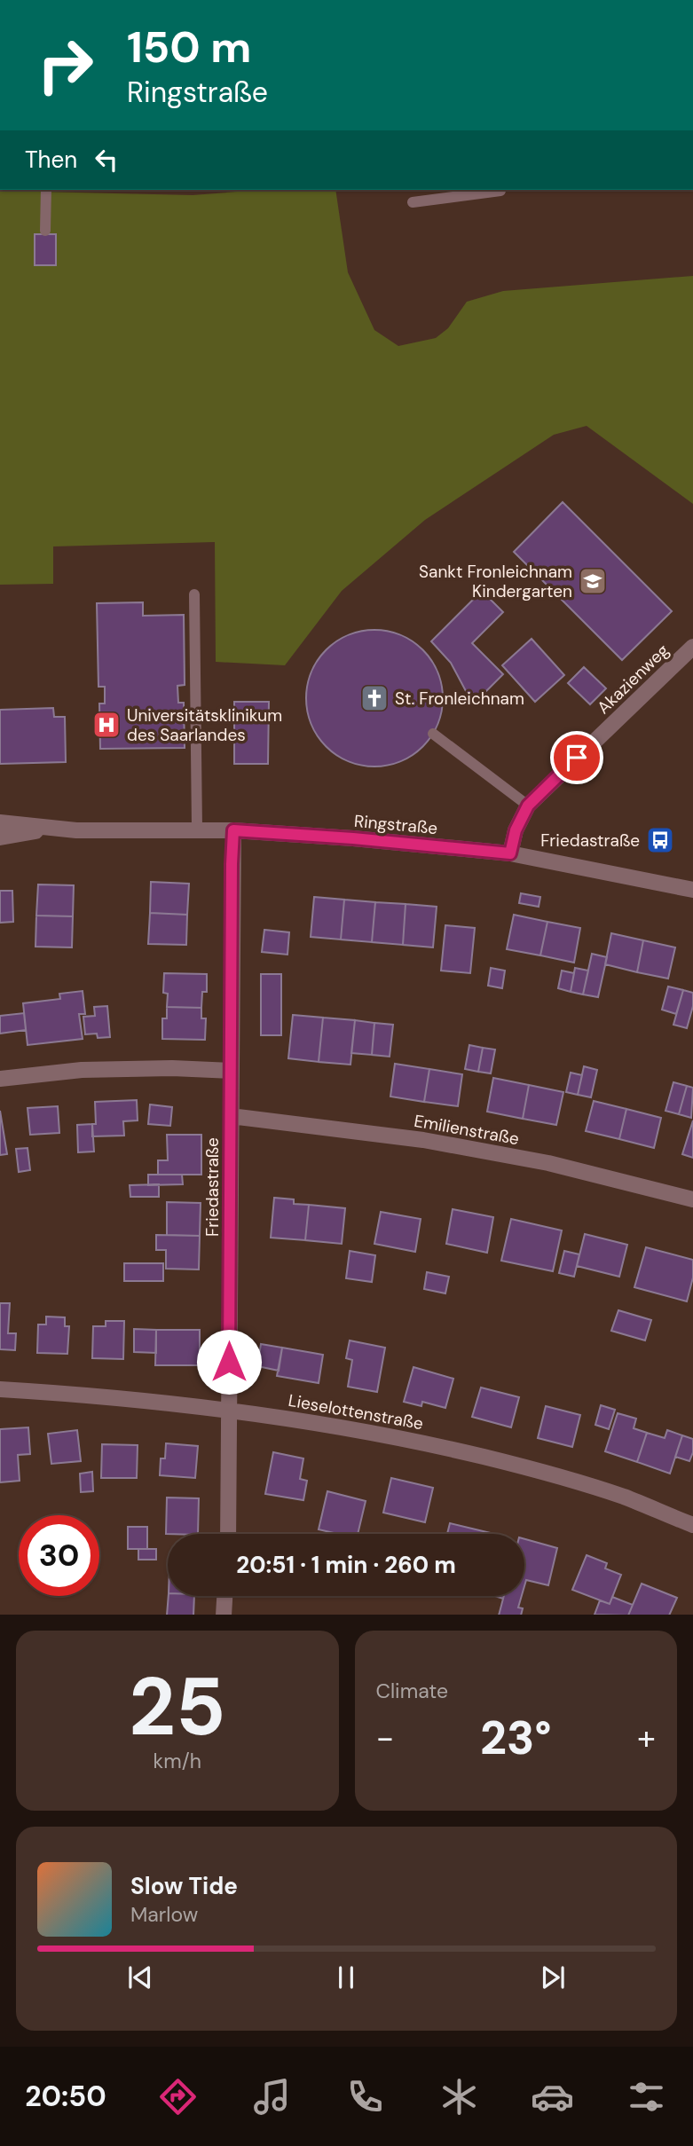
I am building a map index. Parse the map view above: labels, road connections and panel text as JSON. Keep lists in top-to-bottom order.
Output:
{
  "streets": {
    "street": [
      "Akazienweg",
      "Ringstraße",
      "Emilienstraße",
      "Friedastraße",
      "Lieselottenstraße"
    ]
  },
  "crossings": [
    ["Akazienweg", "Ringstraße"],
    ["Ringstraße", "Friedastraße"],
    ["Emilienstraße", "Friedastraße"],
    ["Friedastraße", "Lieselottenstraße"]
  ],
  "places": {
    "school or university": ["Sankt Fronleichnam Kindergarten"],
    "church": ["St. Fronleichnam"],
    "hospital": ["Universitätsklinikum des Saarlandes"],
    "bus stop": ["Friedastraße"]
  },
  "page": {
    "turn": ["150 m", "Ringstraße"],
    "then": "Then",
    "limit": "30",
    "trip": "20:51 · 1 min · 260 m",
    "tile": [
      ["25", "km/h"],
      "Climate"
    ],
    "heat": ["−", "23°", "+"],
    "song": ["Slow Tide", "Marlow"],
    "tabs": "20:50"
  }
}
